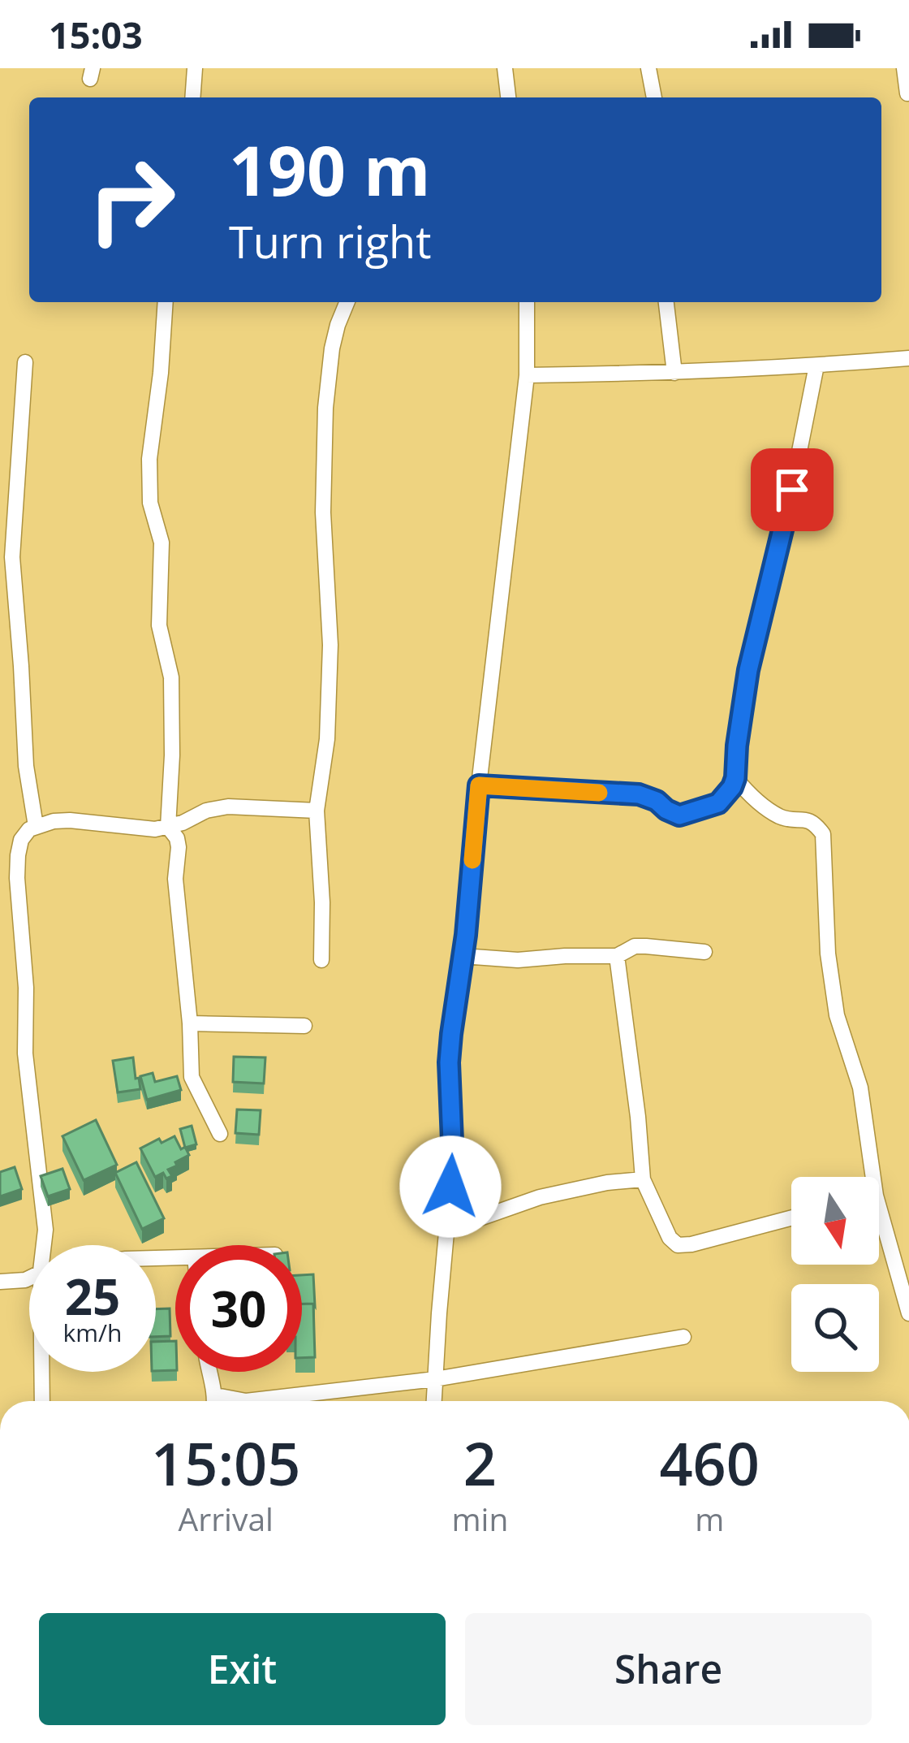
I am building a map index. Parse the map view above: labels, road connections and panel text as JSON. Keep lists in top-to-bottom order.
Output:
{
  "north": "bottom",
  "page": {
    "status": "15:03",
    "turn": ["190 m", "Turn right"],
    "speed": "25 km/h",
    "limit": "30",
    "eta": [
      "15:05",
      "Arrival",
      "2",
      "min",
      "460",
      "m"
    ],
    "buttons": ["Exit", "Share"]
  }
}
